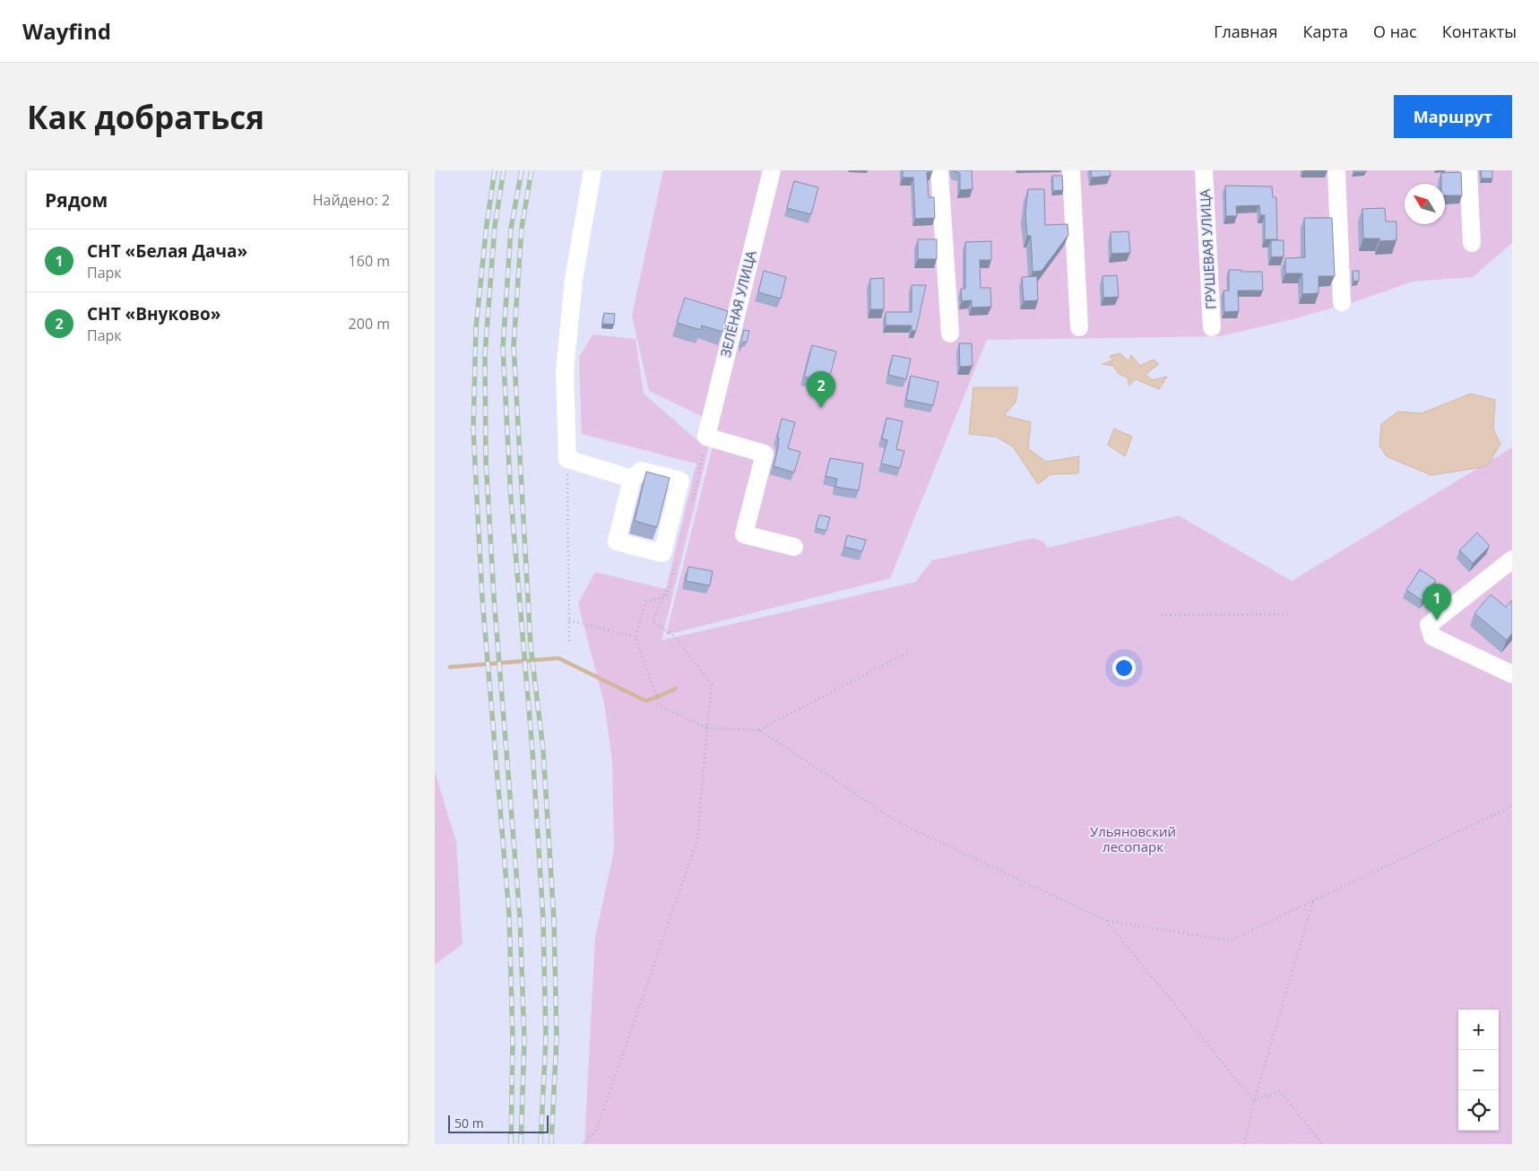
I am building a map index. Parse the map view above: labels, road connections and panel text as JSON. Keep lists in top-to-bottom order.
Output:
{
  "streets": {
    "street": ["ГРУШЕВАЯ УЛИЦА", "ЗЕЛЁНАЯ УЛИЦА"]
  },
  "parks": ["Ульяновский лесопарк"],
  "scale_bar": "50 m",
  "north": "top left",
  "page": {
    "header": "Wayfind",
    "nav": [
      "Главная",
      "Карта",
      "О нас",
      "Контакты"
    ],
    "buttons": "Маршрут",
    "title": "Как добраться",
    "heading": ["Рядом", "Найдено: 2"],
    "list": [
      {
        "mark": "1",
        "name": "СНТ «Белая Дача»",
        "note": "Парк",
        "value": "160 m"
      },
      {
        "mark": "2",
        "name": "СНТ «Внуково»",
        "note": "Парк",
        "value": "200 m"
      }
    ],
    "pins": ["2", "1"],
    "map_buttons": ["+", "−"],
    "scale": "50 m"
  }
}
